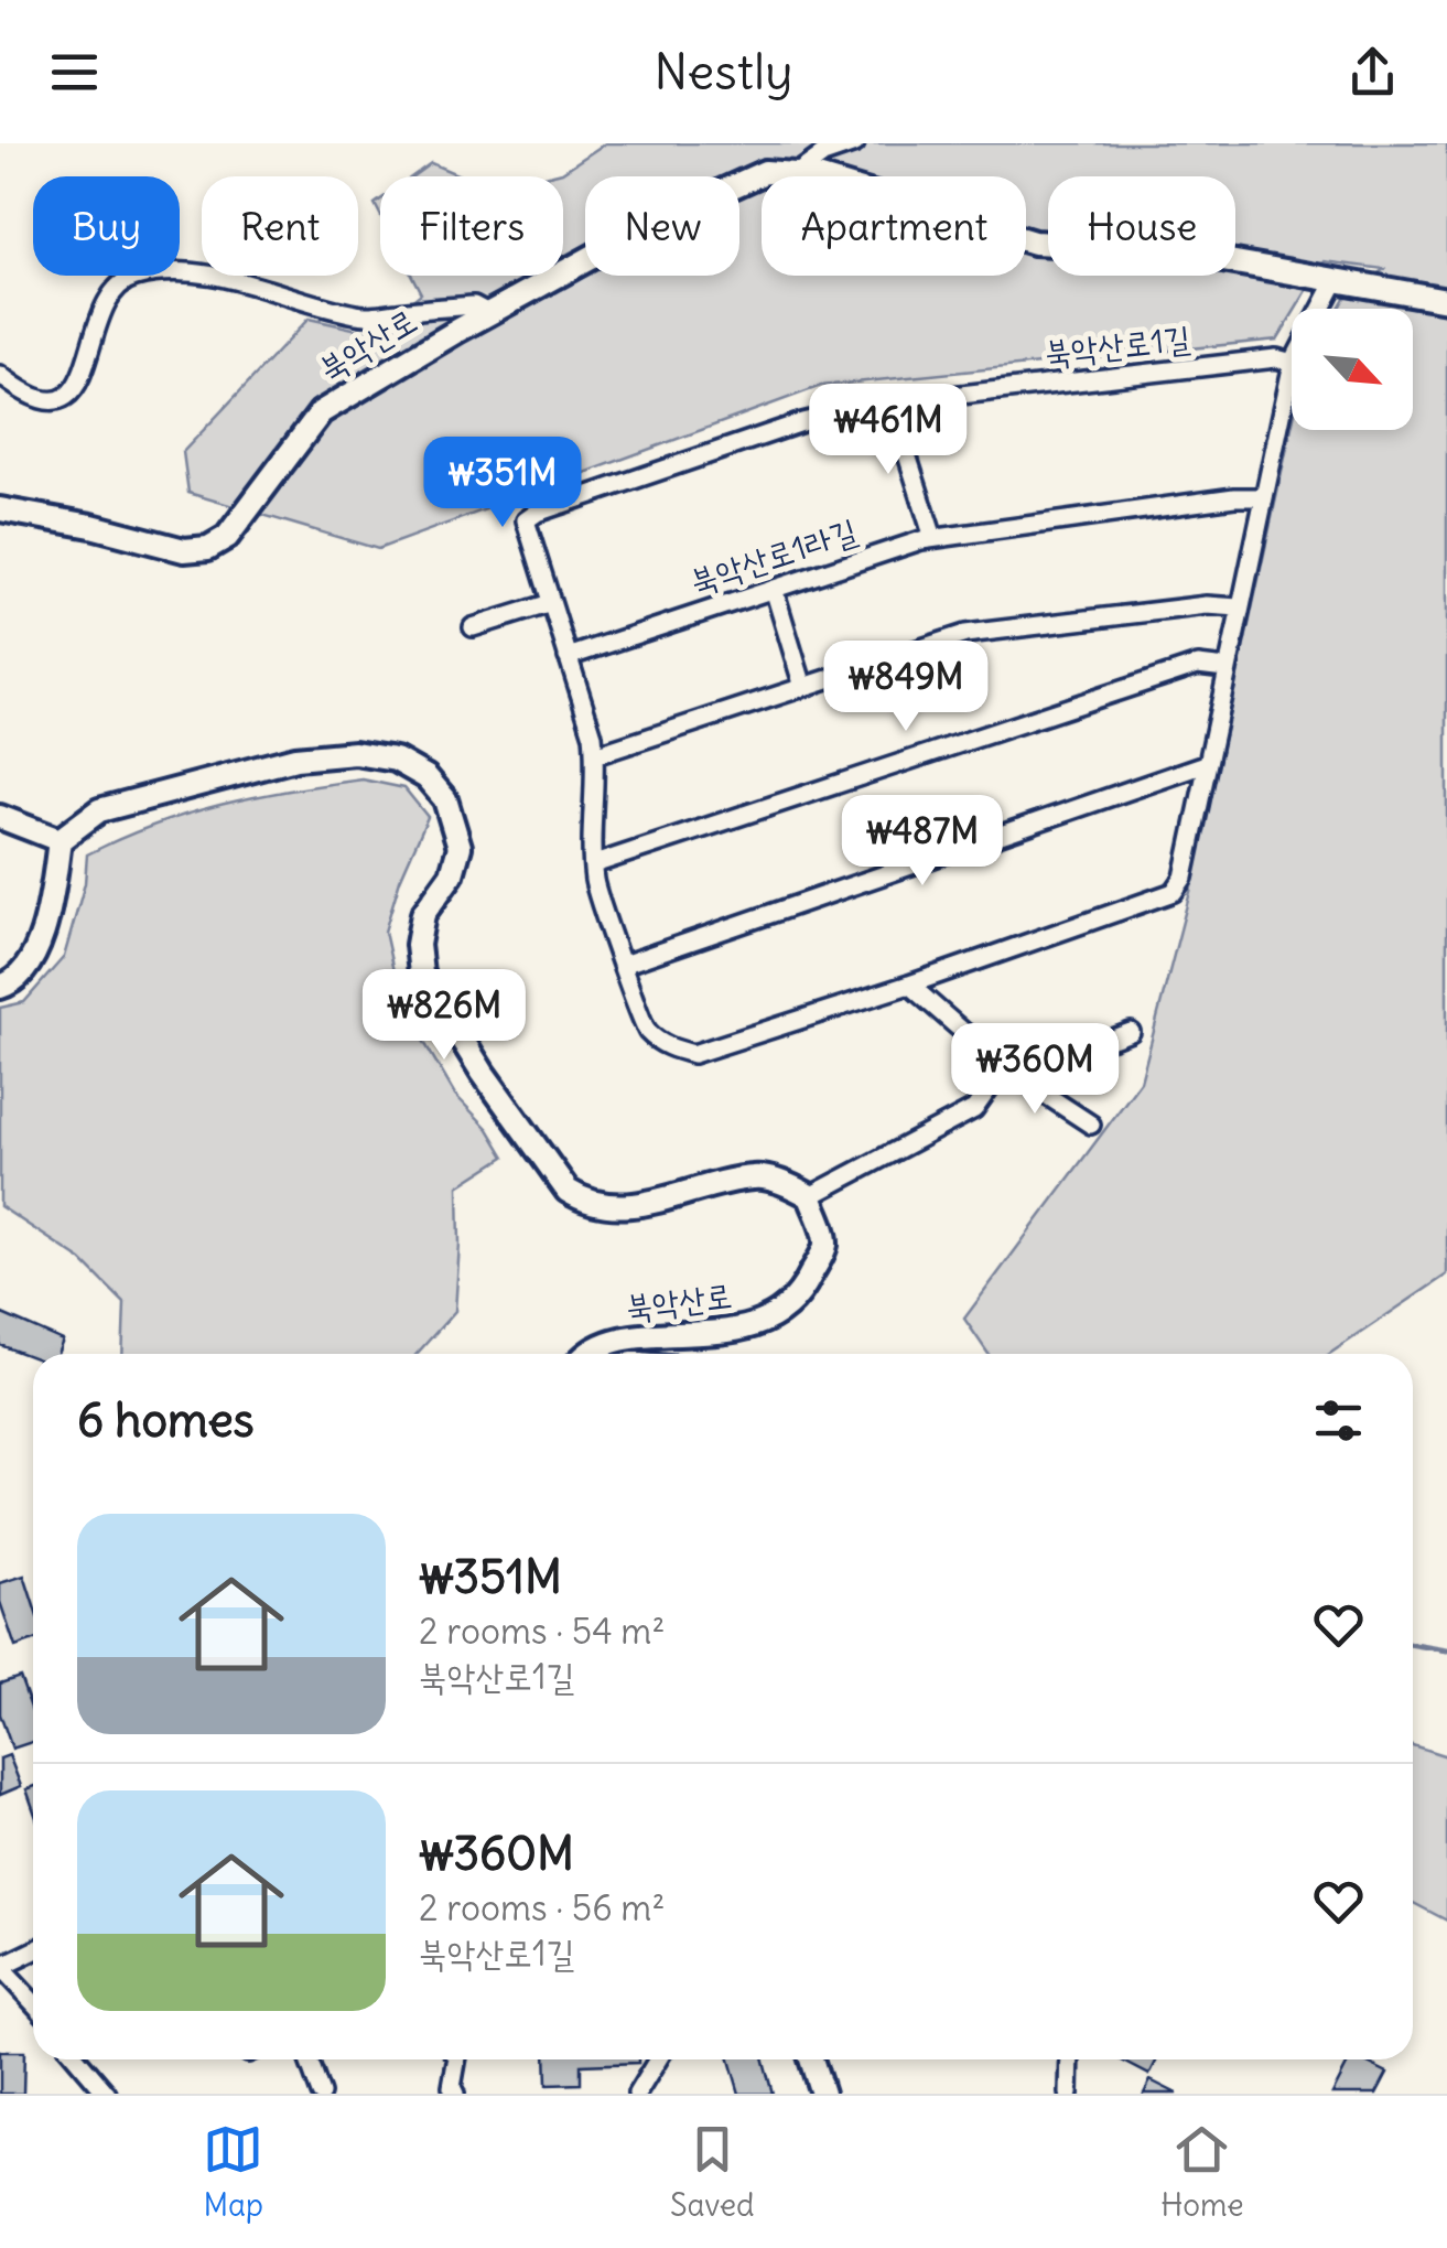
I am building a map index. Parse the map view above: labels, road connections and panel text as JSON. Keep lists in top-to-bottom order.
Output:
{
  "streets": {
    "street": ["북악산로", "북악산로1길", "북악산로1라길"]
  },
  "crossings": [
    ["북악산로", "북악산로1길"],
    ["북악산로1길", "북악산로1라길"]
  ],
  "north": "bottom right",
  "page": {
    "header": "Nestly",
    "chip": [
      "Buy",
      "Rent",
      "Filters",
      "New",
      "Apartment",
      "House"
    ],
    "price": [
      "₩461M",
      "₩351M",
      "₩849M",
      "₩487M",
      "₩826M",
      "₩360M"
    ],
    "heading": "6 homes",
    "list": [
      {
        "name": "₩351M",
        "note": "2 rooms · 54 m² · 북악산로1길"
      },
      {
        "name": "₩360M",
        "note": "2 rooms · 56 m² · 북악산로1길"
      }
    ],
    "tabs": ["Map", "Saved", "Home"]
  }
}
